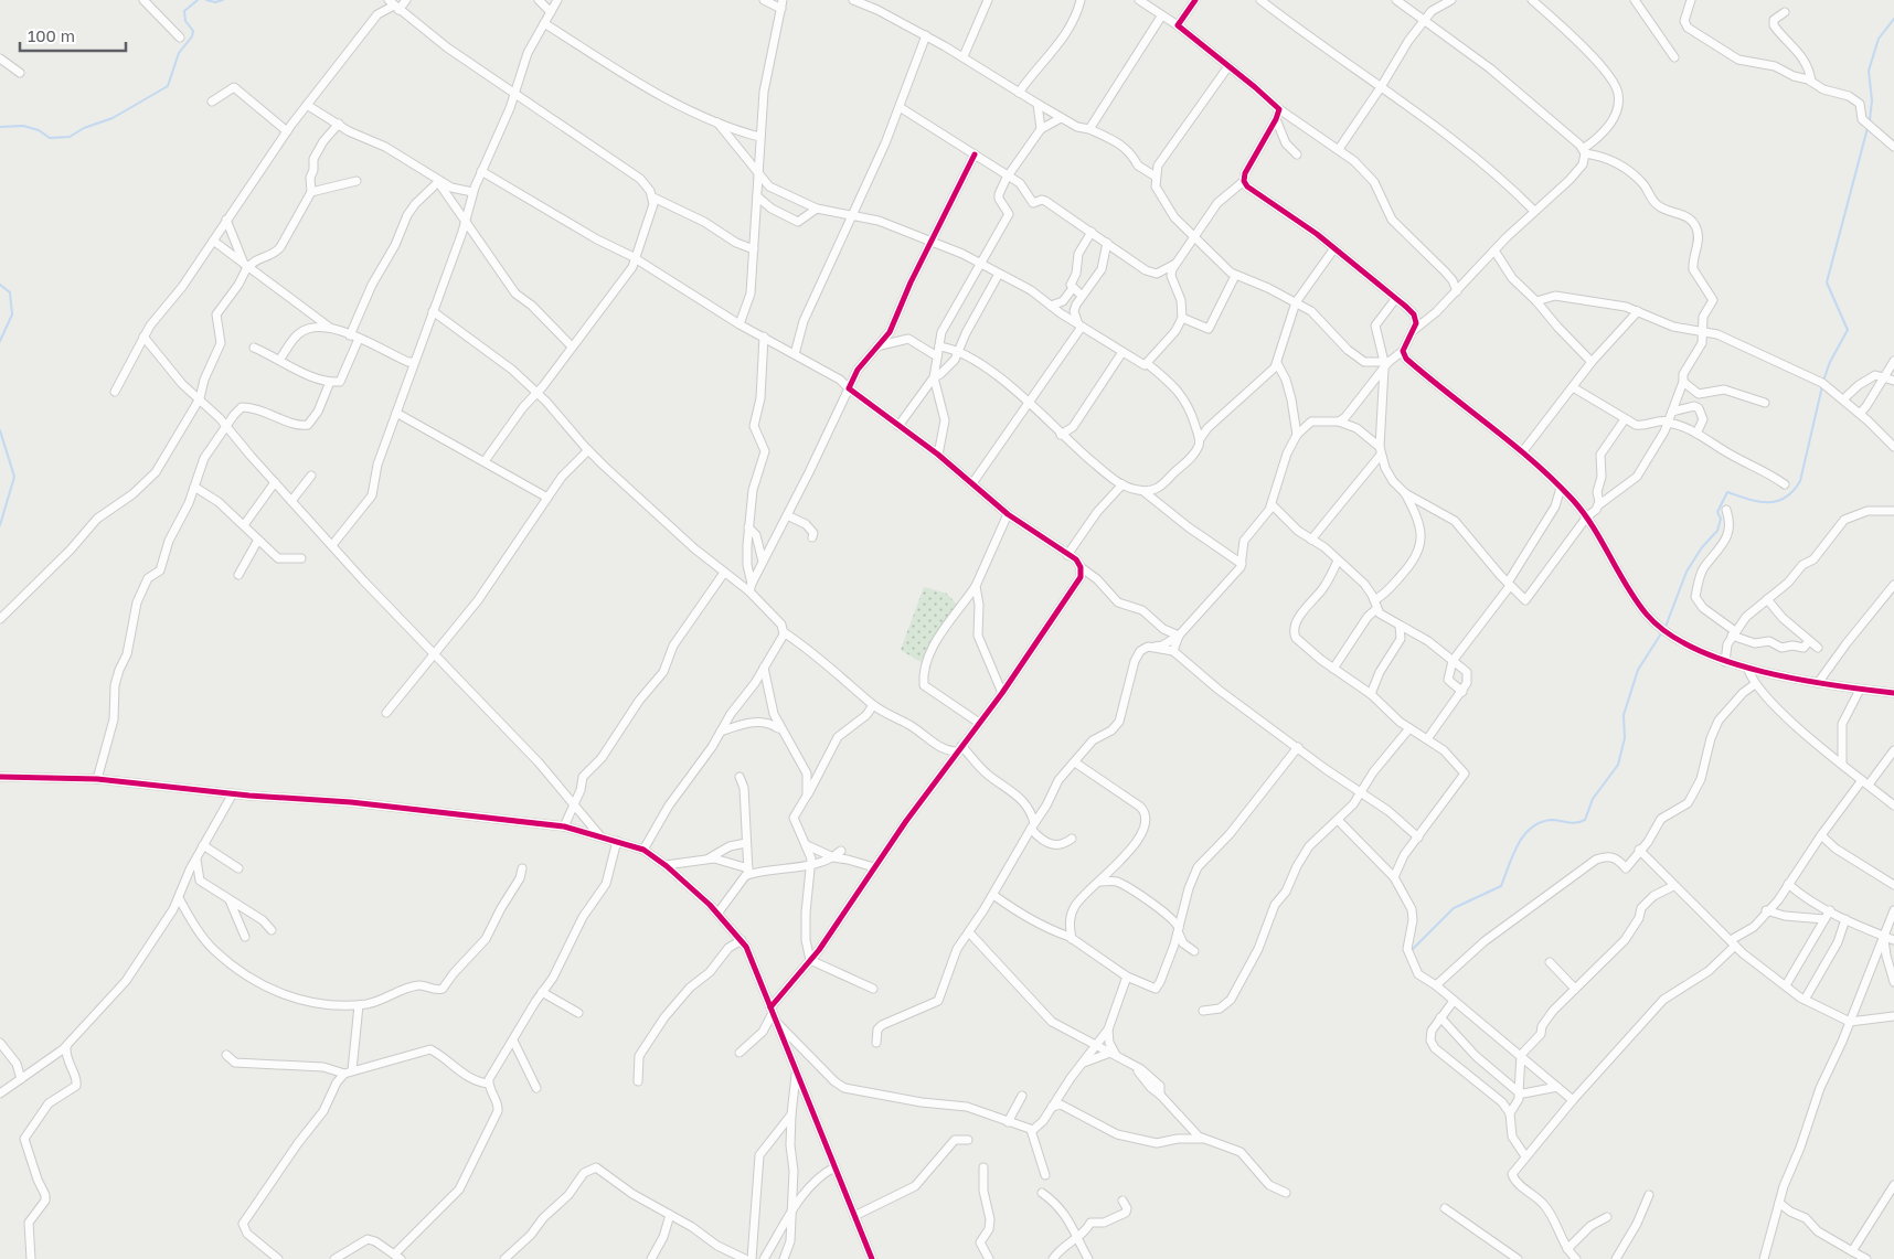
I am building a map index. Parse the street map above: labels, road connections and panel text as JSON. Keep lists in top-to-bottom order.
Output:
{
  "scale_bar": "100 m"
}
